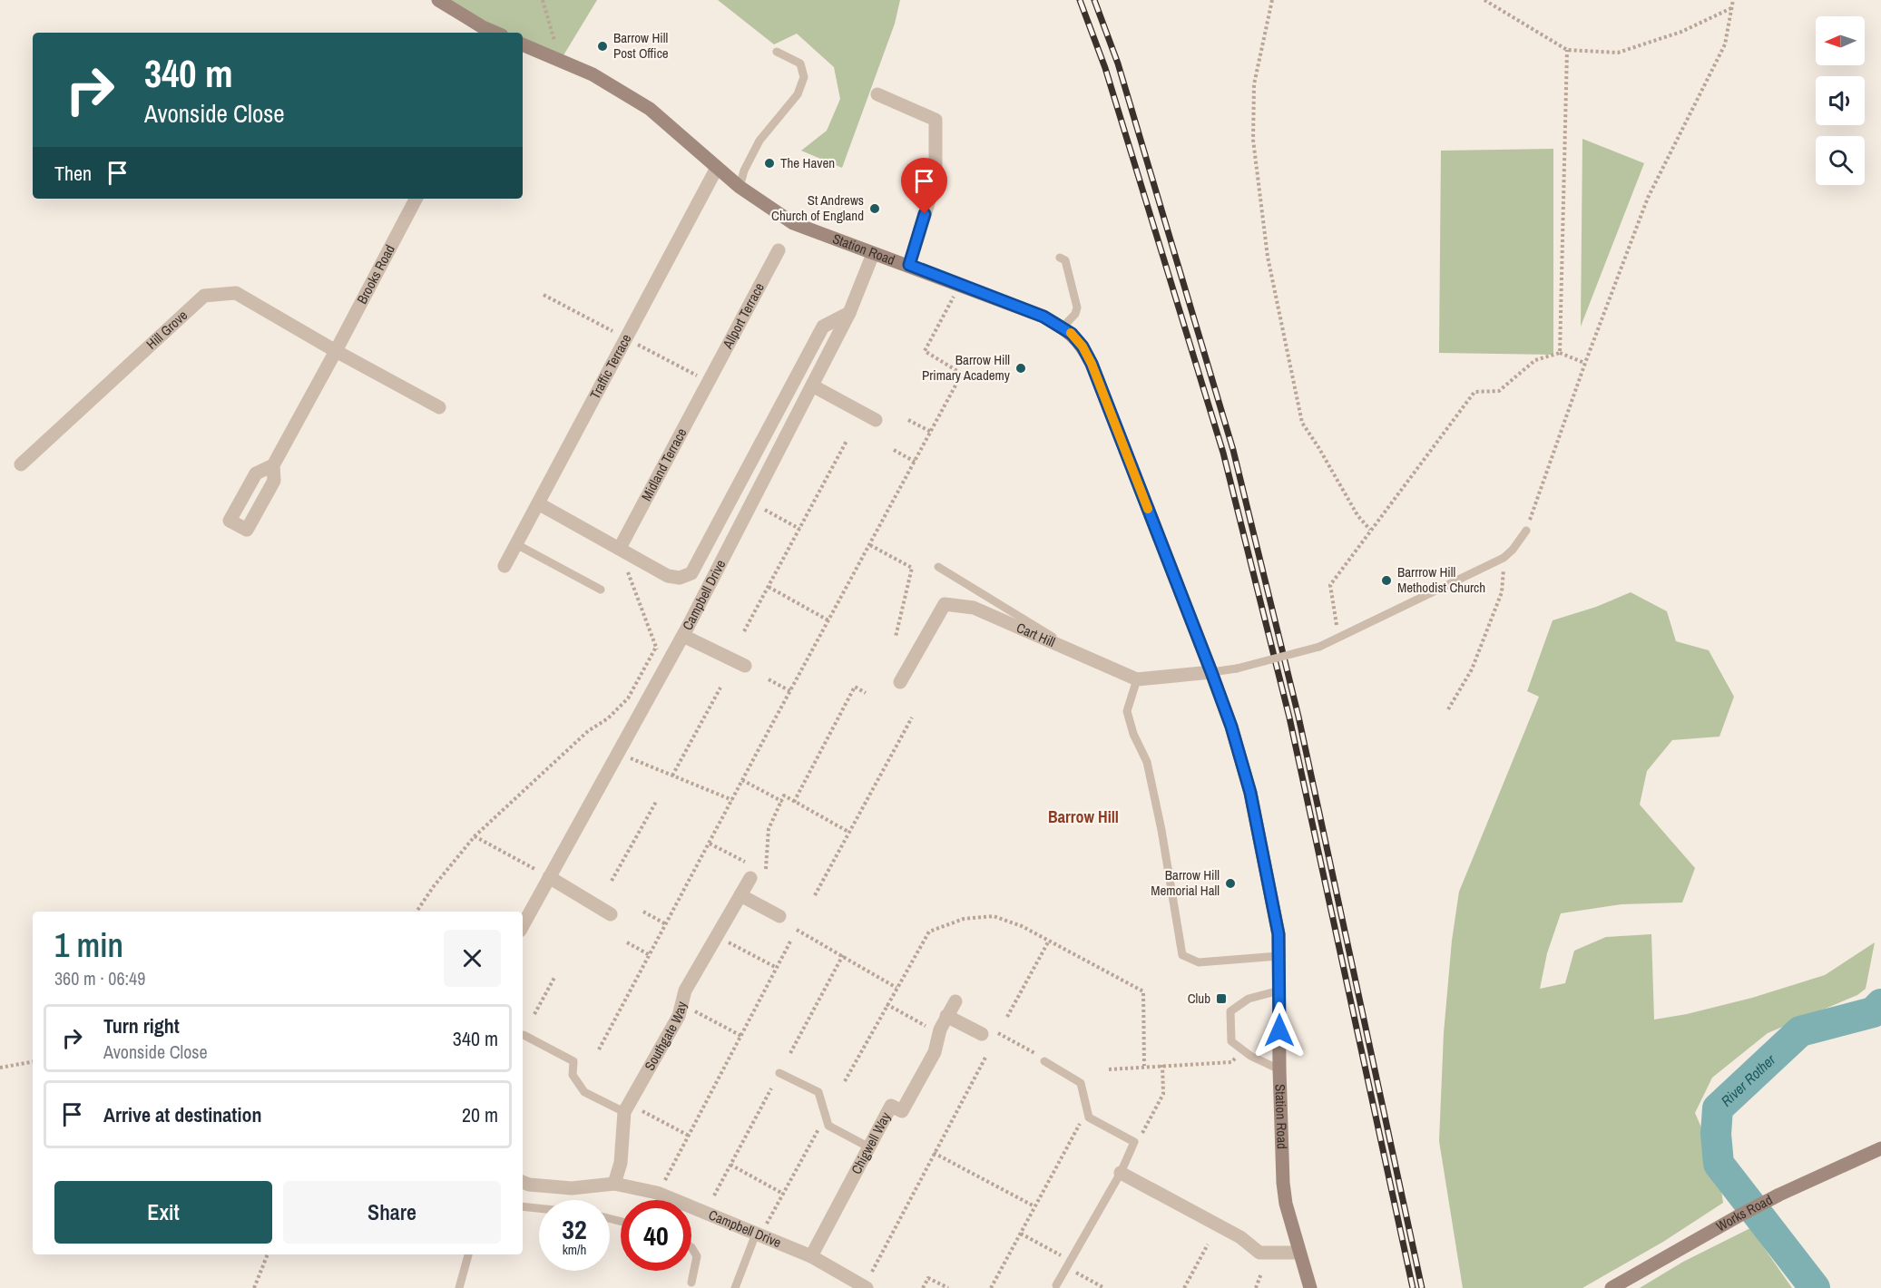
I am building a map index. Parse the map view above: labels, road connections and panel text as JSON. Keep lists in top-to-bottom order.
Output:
{
  "streets": {
    "street": [
      "Station Road",
      "Brooks Road",
      "Allport Terrace",
      "Hill Grove",
      "Traffic Terrace",
      "Midland Terrace",
      "Campbell Drive",
      "Cart Hill",
      "Southgate Way",
      "Chigwell Way",
      "Works Road"
    ]
  },
  "crossings": [
    ["Station Road", "Traffic Terrace"],
    ["Station Road", "Campbell Drive"],
    ["Station Road", "Cart Hill"],
    ["Brooks Road", "Hill Grove"],
    ["Allport Terrace", "Midland Terrace"],
    ["Campbell Drive", "Southgate Way"],
    ["Campbell Drive", "Chigwell Way"]
  ],
  "districts": ["Barrow Hill"],
  "water": ["River Rother"],
  "places": {
    "other": [
      "Barrow Hill Post Office",
      "The Haven",
      "St Andrews Church of England",
      "Barrow Hill Primary Academy",
      "Barrrow Hill Methodist Church",
      "Barrow Hill Memorial Hall"
    ],
    "transit": ["Club"]
  },
  "north": "left",
  "page": {
    "turn": ["340 m", "Avonside Close"],
    "then": "Then",
    "heading": ["1 min", "360 m · 06:49"],
    "list": [
      {
        "name": "Turn right",
        "note": "Avonside Close",
        "value": "340 m"
      },
      {
        "name": "Arrive at destination",
        "value": "20 m"
      }
    ],
    "buttons": ["Exit", "Share"],
    "speed": "32 km/h",
    "limit": "40"
  }
}
